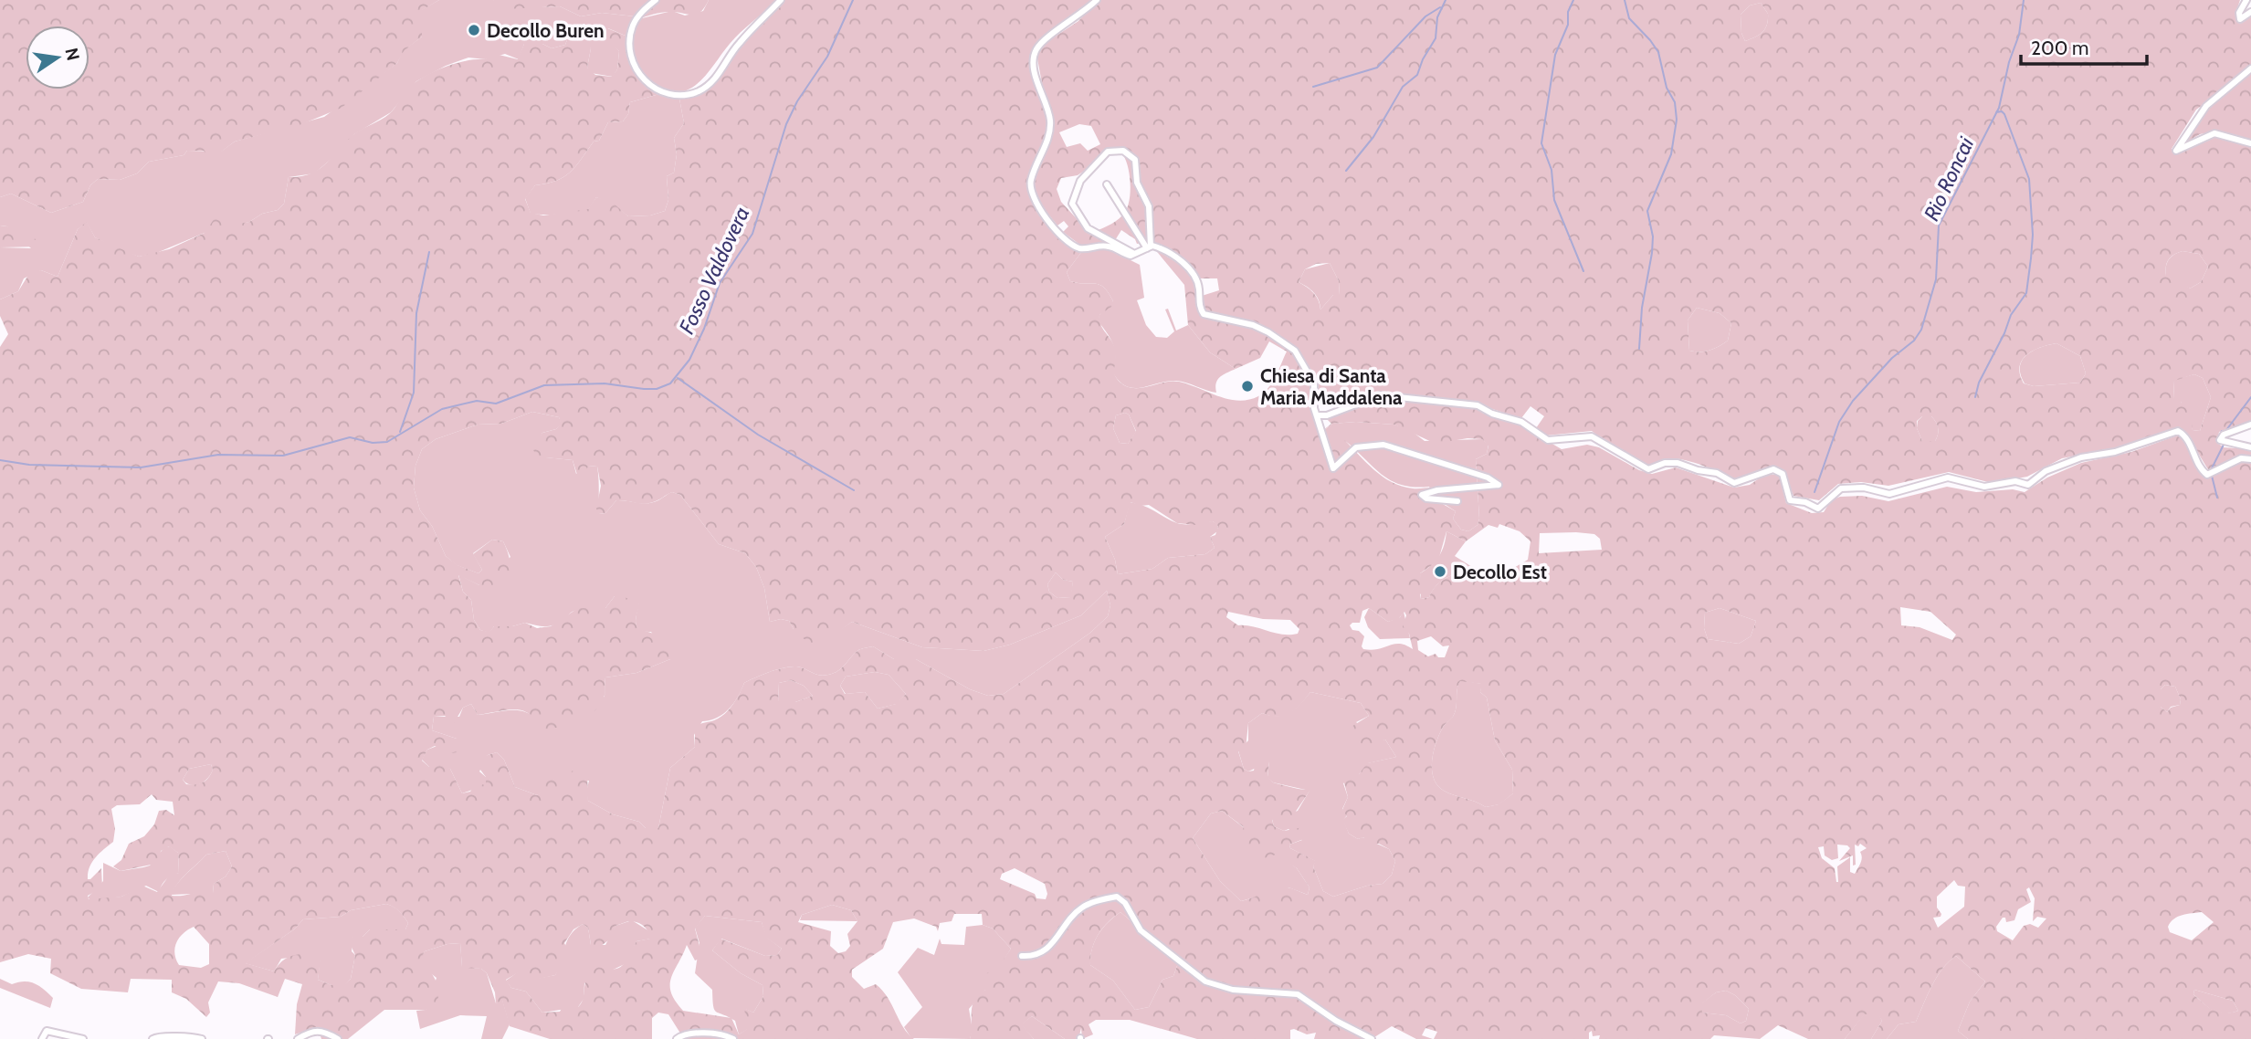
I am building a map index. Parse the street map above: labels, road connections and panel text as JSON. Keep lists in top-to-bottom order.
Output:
{
  "water": ["Rio Roncai", "Fosso Valdovera"],
  "places": ["Decollo Buren", "Chiesa di Santa Maria Maddalena", "Decollo Est"],
  "scale_bar": "200 m",
  "north": "right"
}
